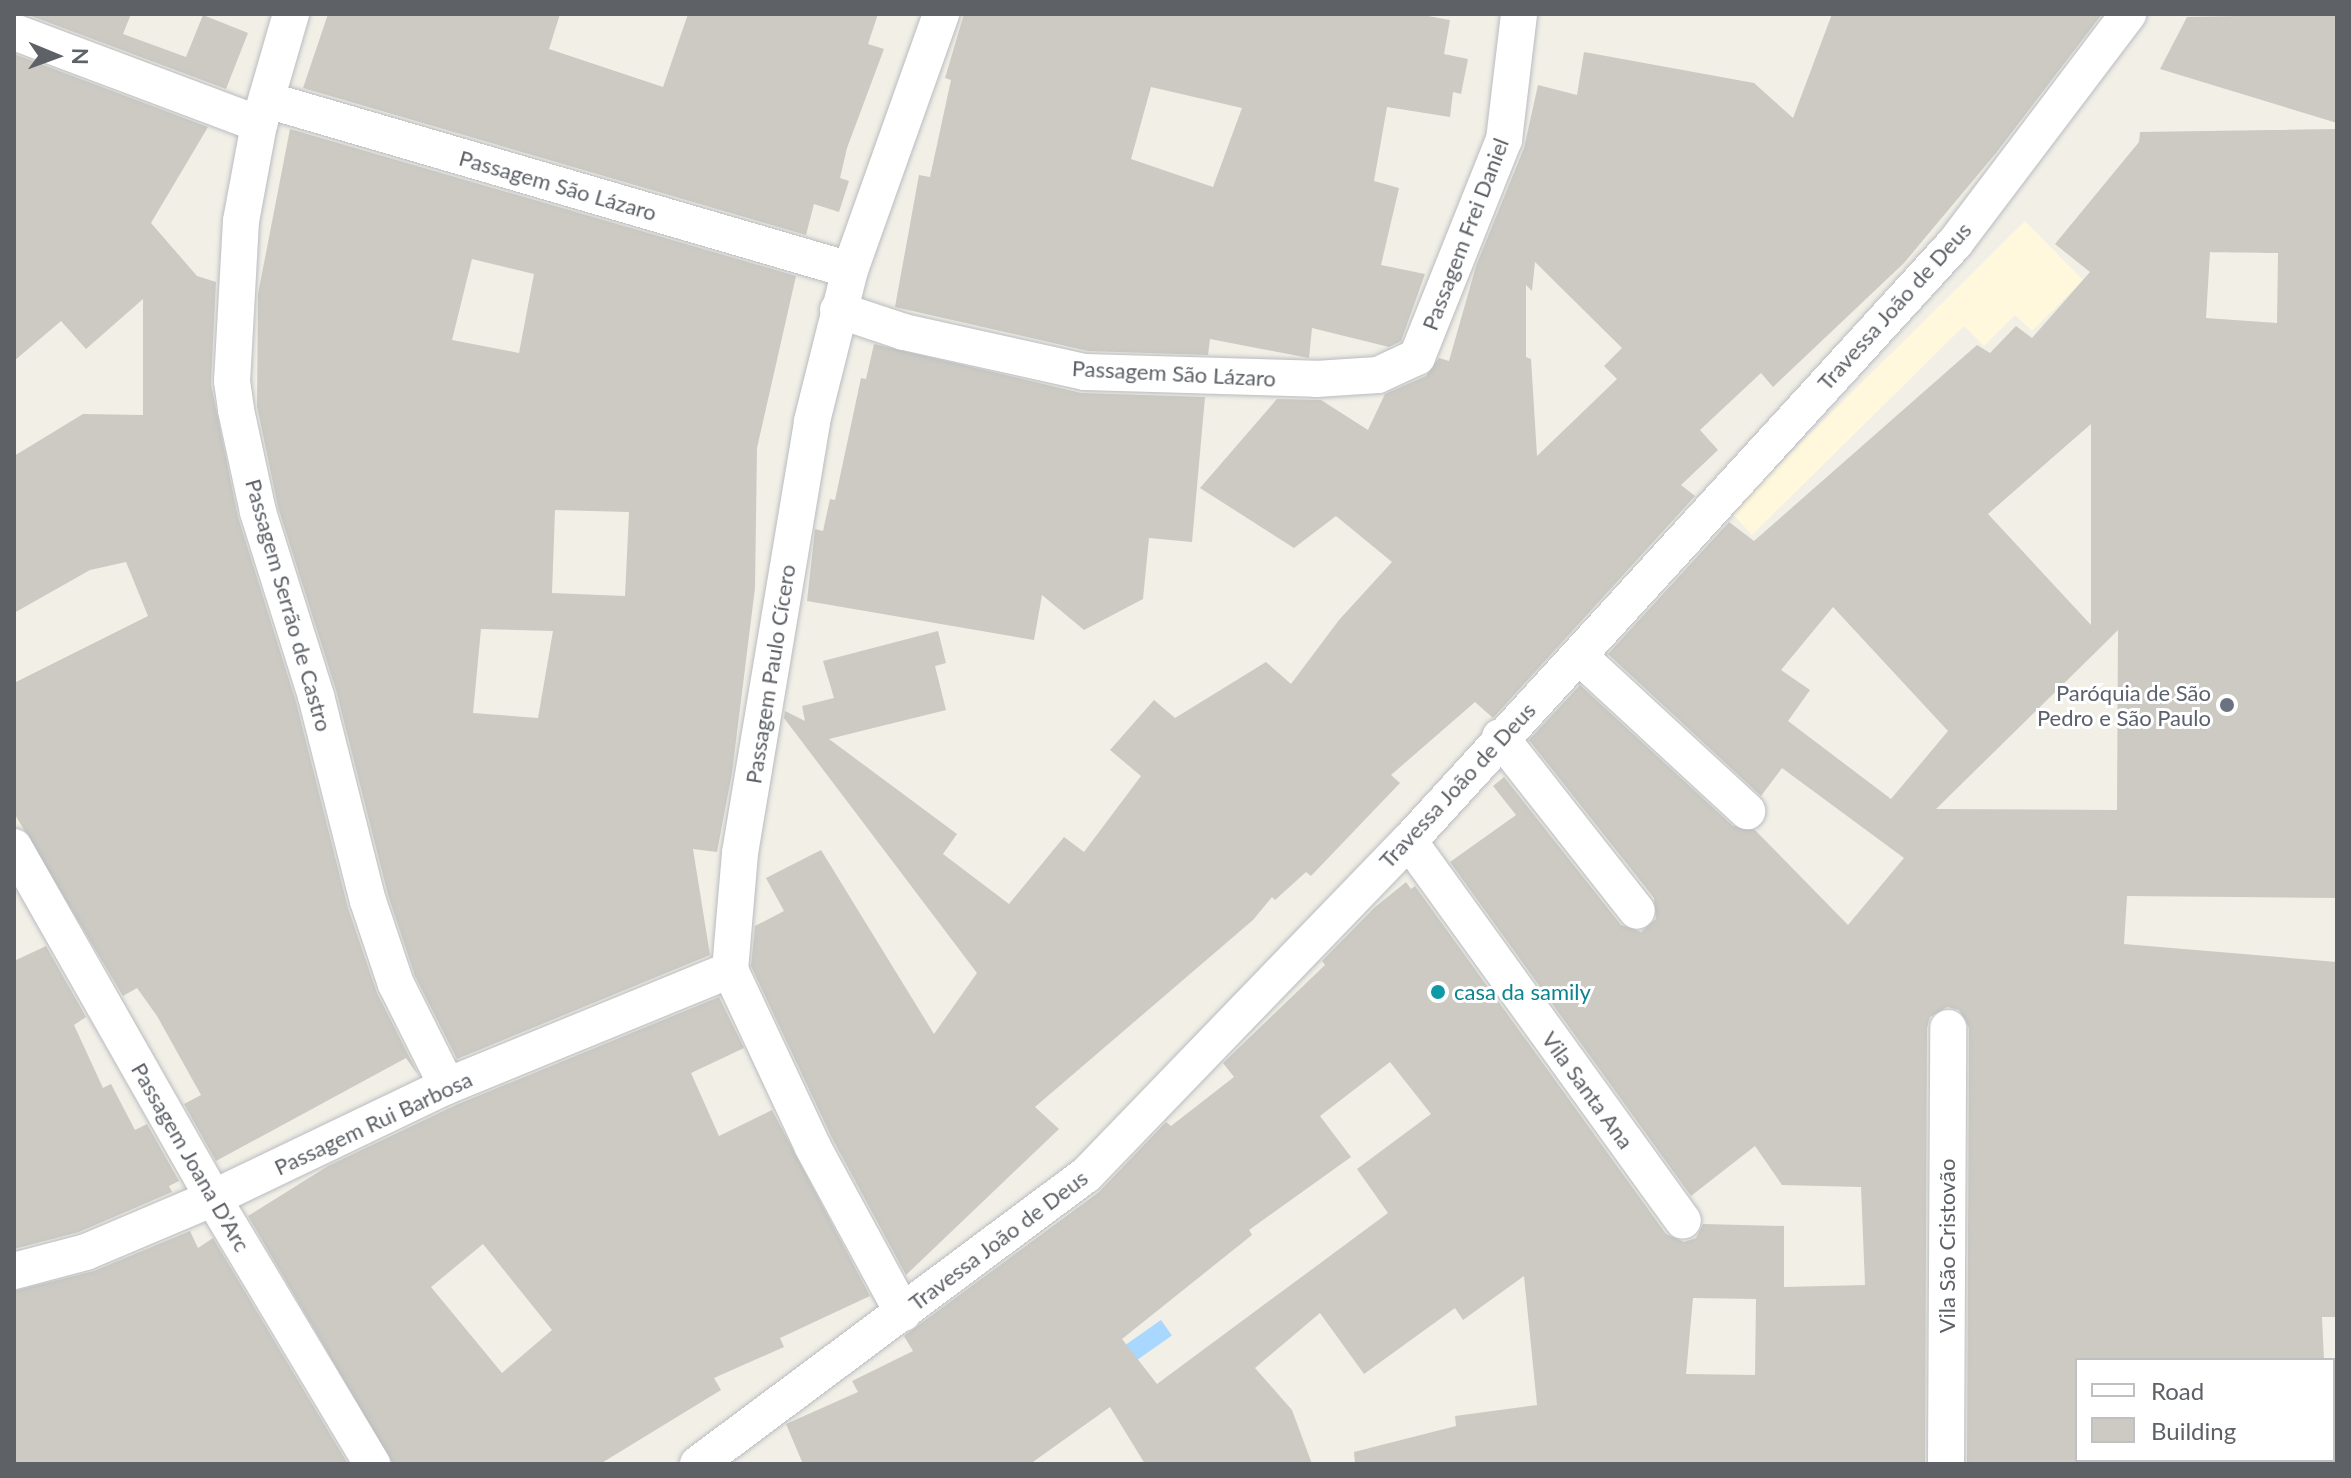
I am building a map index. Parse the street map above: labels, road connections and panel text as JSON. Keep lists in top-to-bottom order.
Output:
{
  "streets": {
    "street": [
      "Passagem São Lázaro",
      "Passagem Frei Daniel",
      "Travessa João de Deus",
      "Passagem Serrão de Castro",
      "Passagem Paulo Cícero",
      "Vila Santa Ana",
      "Passagem Rui Barbosa",
      "Passagem Joana D’Arc",
      "Vila São Cristovão"
    ]
  },
  "crossings": [
    ["Passagem São Lázaro", "Passagem Frei Daniel"],
    ["Passagem São Lázaro", "Passagem Serrão de Castro"],
    ["Passagem São Lázaro", "Passagem Paulo Cícero"],
    ["Travessa João de Deus", "Vila Santa Ana"],
    ["Passagem Serrão de Castro", "Passagem Rui Barbosa"],
    ["Passagem Paulo Cícero", "Passagem Rui Barbosa"],
    ["Passagem Rui Barbosa", "Passagem Joana D’Arc"]
  ],
  "places": ["Paróquia de São Pedro e São Paulo", "casa da samily"],
  "legend": ["Road", "Building"],
  "north": "right"
}
